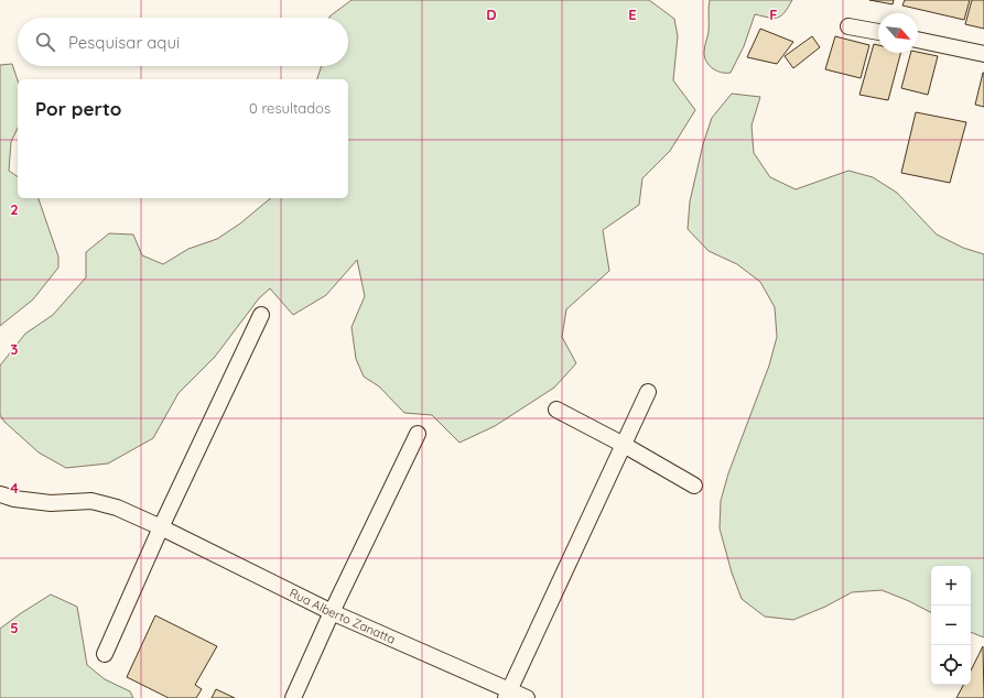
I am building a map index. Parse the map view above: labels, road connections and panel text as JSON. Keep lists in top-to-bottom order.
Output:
{
  "streets": {
    "street": ["Rua Alberto Zanatta"]
  },
  "north": "bottom right",
  "page": {
    "search": "Pesquisar aqui",
    "heading": ["Por perto", "0 resultados"],
    "map_buttons": ["+", "−"]
  },
  "grid": {
    "columns": ["D", "E", "F"],
    "rows": [
      "2",
      "3",
      "4",
      "5"
    ]
  }
}
